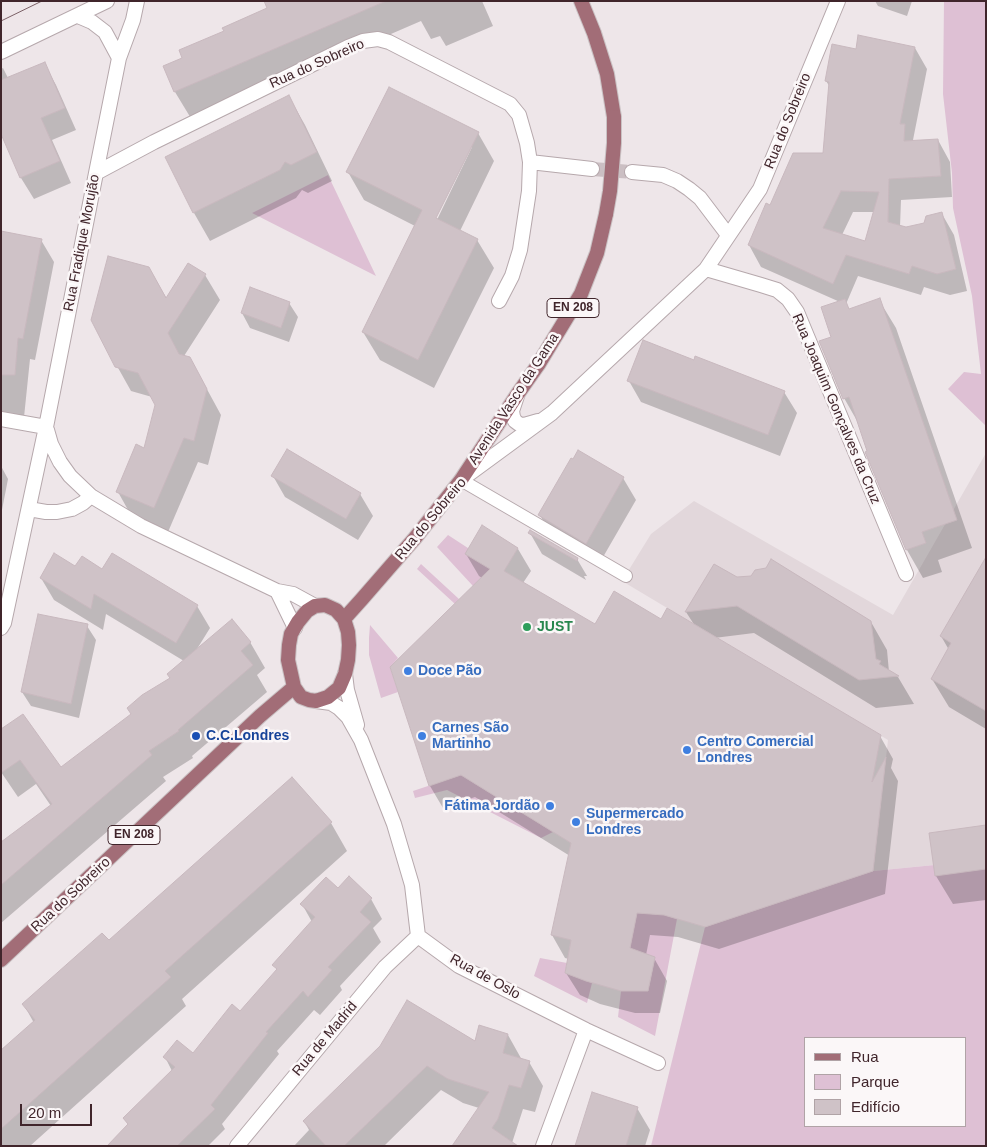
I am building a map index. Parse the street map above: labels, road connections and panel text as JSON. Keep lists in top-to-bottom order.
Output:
{
  "streets": {
    "main road": ["Rua do Sobreiro", "EN 208", "Avenida Vasco da Gama"],
    "street": [
      "Rua Fradique Morujão",
      "Rua Joaquim Gonçalves da Cruz",
      "Rua de Oslo",
      "Rua de Madrid"
    ]
  },
  "crossings": [
    ["Rua do Sobreiro", "Rua Fradique Morujão"],
    ["Rua do Sobreiro", "Avenida Vasco da Gama"],
    ["Rua do Sobreiro", "Rua Joaquim Gonçalves da Cruz"],
    ["Rua de Oslo", "Rua de Madrid"]
  ],
  "places": [
    "JUST",
    "Doce Pão",
    "C.C.Londres",
    "Carnes São Martinho",
    "Centro Comercial Londres",
    "Fátima Jordão",
    "Supermercado Londres"
  ],
  "legend": ["Rua", "Parque", "Edifício"],
  "scale_bar": "20 m"
}
